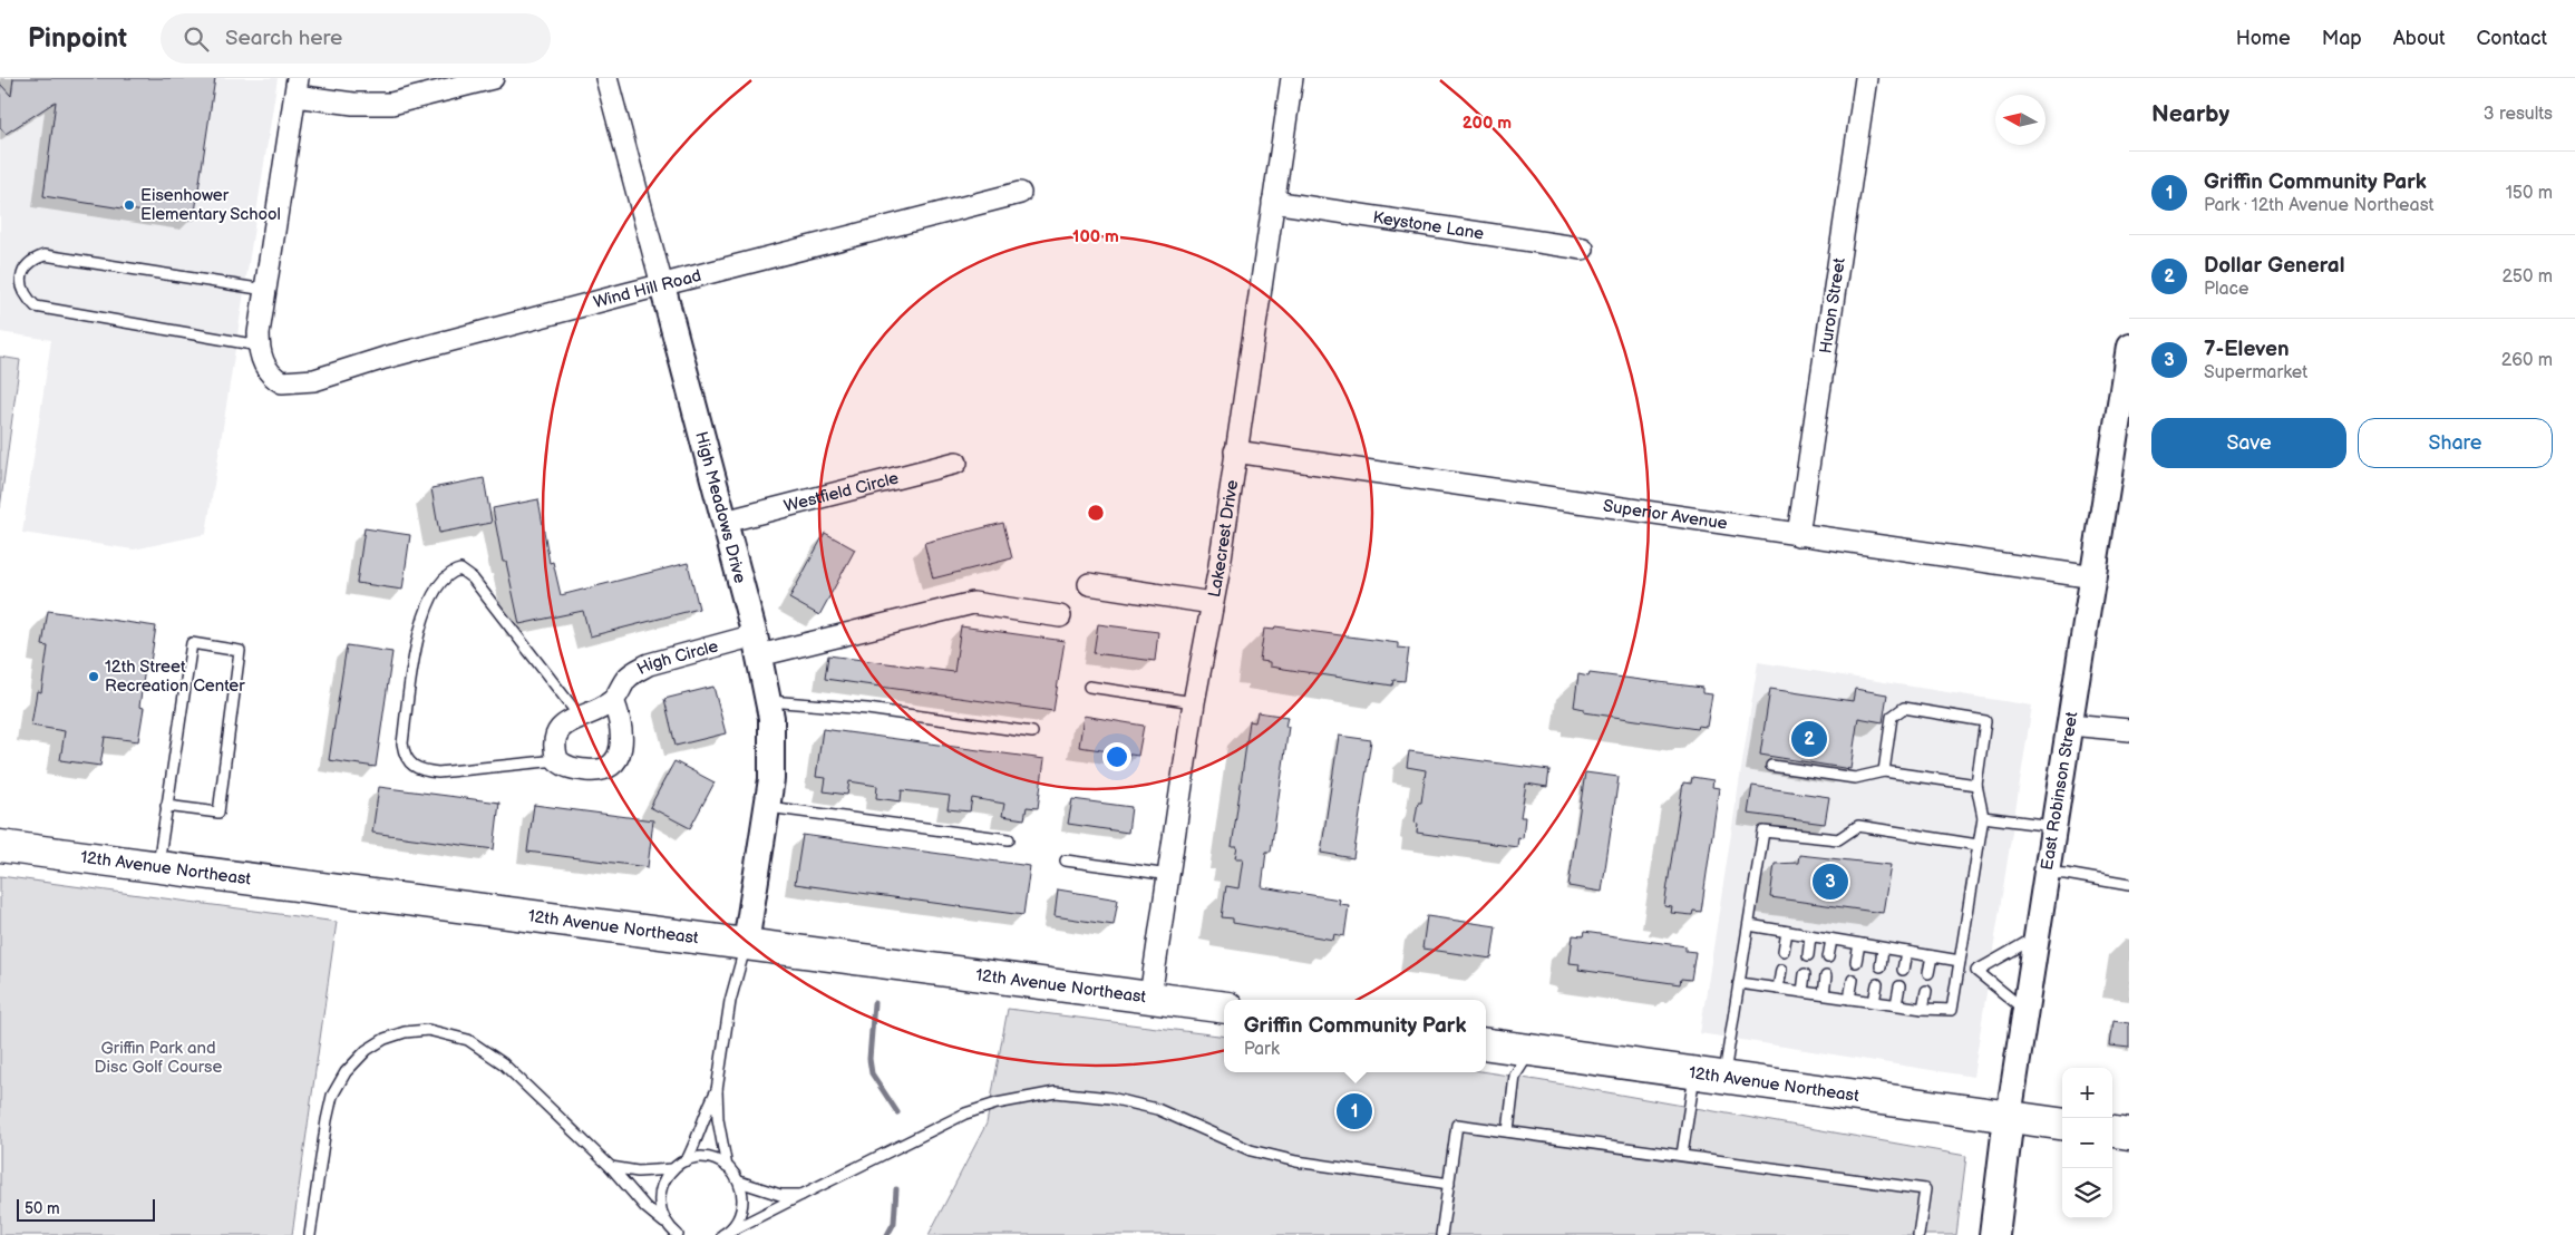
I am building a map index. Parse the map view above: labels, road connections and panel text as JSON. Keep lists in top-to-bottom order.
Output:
{
  "streets": {
    "main road": ["East Robinson Street", "12th Avenue Northeast"],
    "street": [
      "Keystone Lane",
      "Wind Hill Road",
      "Huron Street",
      "Westfield Circle",
      "High Meadows Drive",
      "Superior Avenue",
      "Lakecrest Drive",
      "High Circle"
    ]
  },
  "crossings": [
    ["Keystone Lane", "Lakecrest Drive"],
    ["Wind Hill Road", "High Meadows Drive"],
    ["Huron Street", "Superior Avenue"],
    ["Westfield Circle", "High Meadows Drive"],
    ["High Meadows Drive", "High Circle"],
    ["High Meadows Drive", "12th Avenue Northeast"],
    ["Superior Avenue", "Lakecrest Drive"],
    ["Superior Avenue", "East Robinson Street"],
    ["Lakecrest Drive", "12th Avenue Northeast"],
    ["East Robinson Street", "12th Avenue Northeast"]
  ],
  "parks": ["Griffin Park and Disc Golf Course"],
  "places": ["Eisenhower Elementary School", "12th Street Recreation Center"],
  "scale_bar": "50 m",
  "north": "left",
  "page": {
    "header": "Pinpoint",
    "search": "Search here",
    "nav": [
      "Home",
      "Map",
      "About",
      "Contact"
    ],
    "heading": ["Nearby", "3 results"],
    "list": [
      {
        "mark": "1",
        "name": "Griffin Community Park",
        "note": "Park · 12th Avenue Northeast",
        "value": "150 m"
      },
      {
        "mark": "2",
        "name": "Dollar General",
        "note": "Place",
        "value": "250 m"
      },
      {
        "mark": "3",
        "name": "7-Eleven",
        "note": "Supermarket",
        "value": "260 m"
      }
    ],
    "buttons": ["Save", "Share"],
    "pins": ["2", "3", "1"],
    "popup": ["Griffin Community Park", "Park"],
    "map_buttons": ["+", "−"],
    "scale": "50 m"
  },
  "rings": ["200 m", "100 m"]
}
